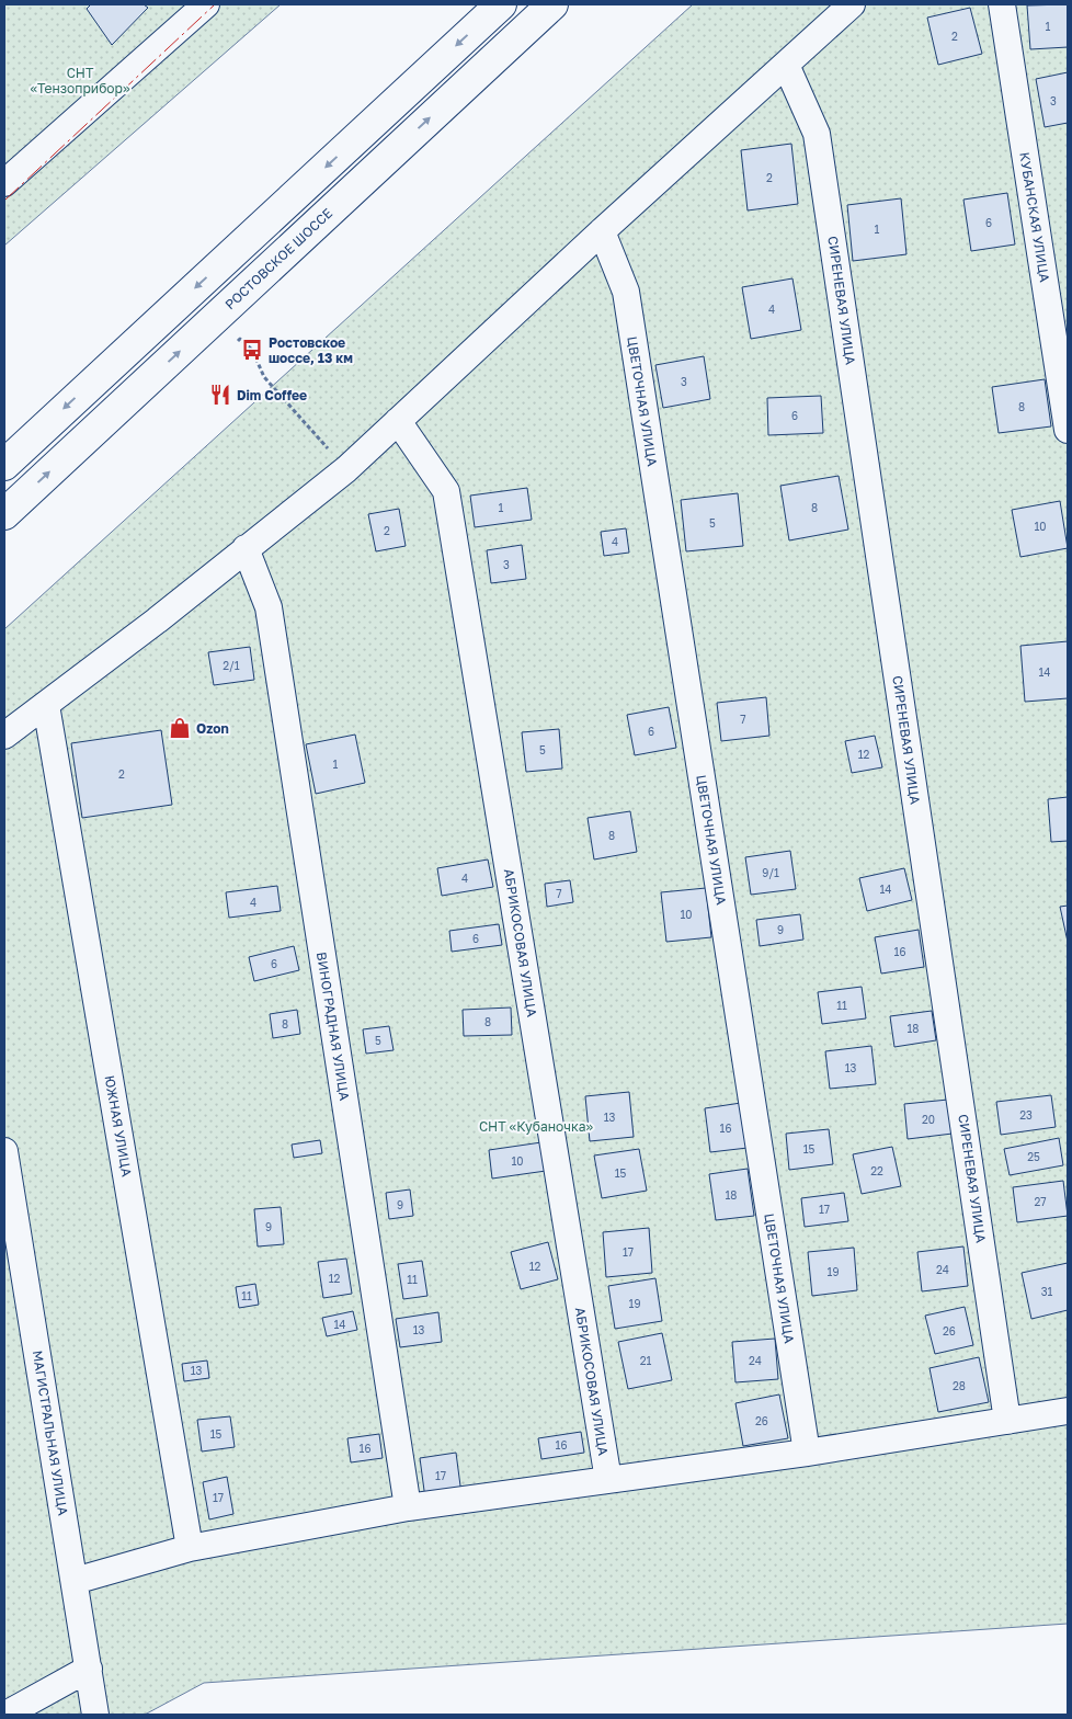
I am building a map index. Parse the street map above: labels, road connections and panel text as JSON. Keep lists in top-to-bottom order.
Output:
{
  "streets": {
    "highway": ["РОСТОВСКОЕ ШОССЕ"],
    "street": [
      "КУБАНСКАЯ УЛИЦА",
      "СИРЕНЕВАЯ УЛИЦА",
      "ЦВЕТОЧНАЯ УЛИЦА",
      "АБРИКОСОВАЯ УЛИЦА",
      "ВИНОГРАДНАЯ УЛИЦА",
      "ЮЖНАЯ УЛИЦА",
      "МАГИСТРАЛЬНАЯ УЛИЦА"
    ]
  },
  "parks": ["СНТ «Тензоприбор»", "СНТ «Кубаночка»"],
  "places": {
    "bus stop": ["Ростовское шоссе, 13 км"],
    "restaurant": ["Dim Coffee"],
    "shop": ["Ozon"]
  },
  "house_numbers": [
    "1",
    "2",
    "3",
    "2",
    "6",
    "1",
    "4",
    "3",
    "8",
    "6",
    "1",
    "8",
    "5",
    "10",
    "2",
    "4",
    "3",
    "2/1",
    "14",
    "7",
    "6",
    "5",
    "12",
    "1",
    "2",
    "8",
    "9/1",
    "4",
    "14",
    "7",
    "4",
    "10",
    "9",
    "6",
    "16",
    "6",
    "11",
    "8",
    "8",
    "18",
    "5",
    "13",
    "23",
    "13",
    "20",
    "16",
    "15",
    "25",
    "10",
    "22",
    "15",
    "18",
    "27",
    "9",
    "17",
    "9",
    "17",
    "12",
    "24",
    "19",
    "12",
    "11",
    "31",
    "11",
    "19",
    "14",
    "13",
    "26",
    "21",
    "24",
    "13",
    "28",
    "26",
    "15",
    "16",
    "16",
    "17",
    "17"
  ]
}
